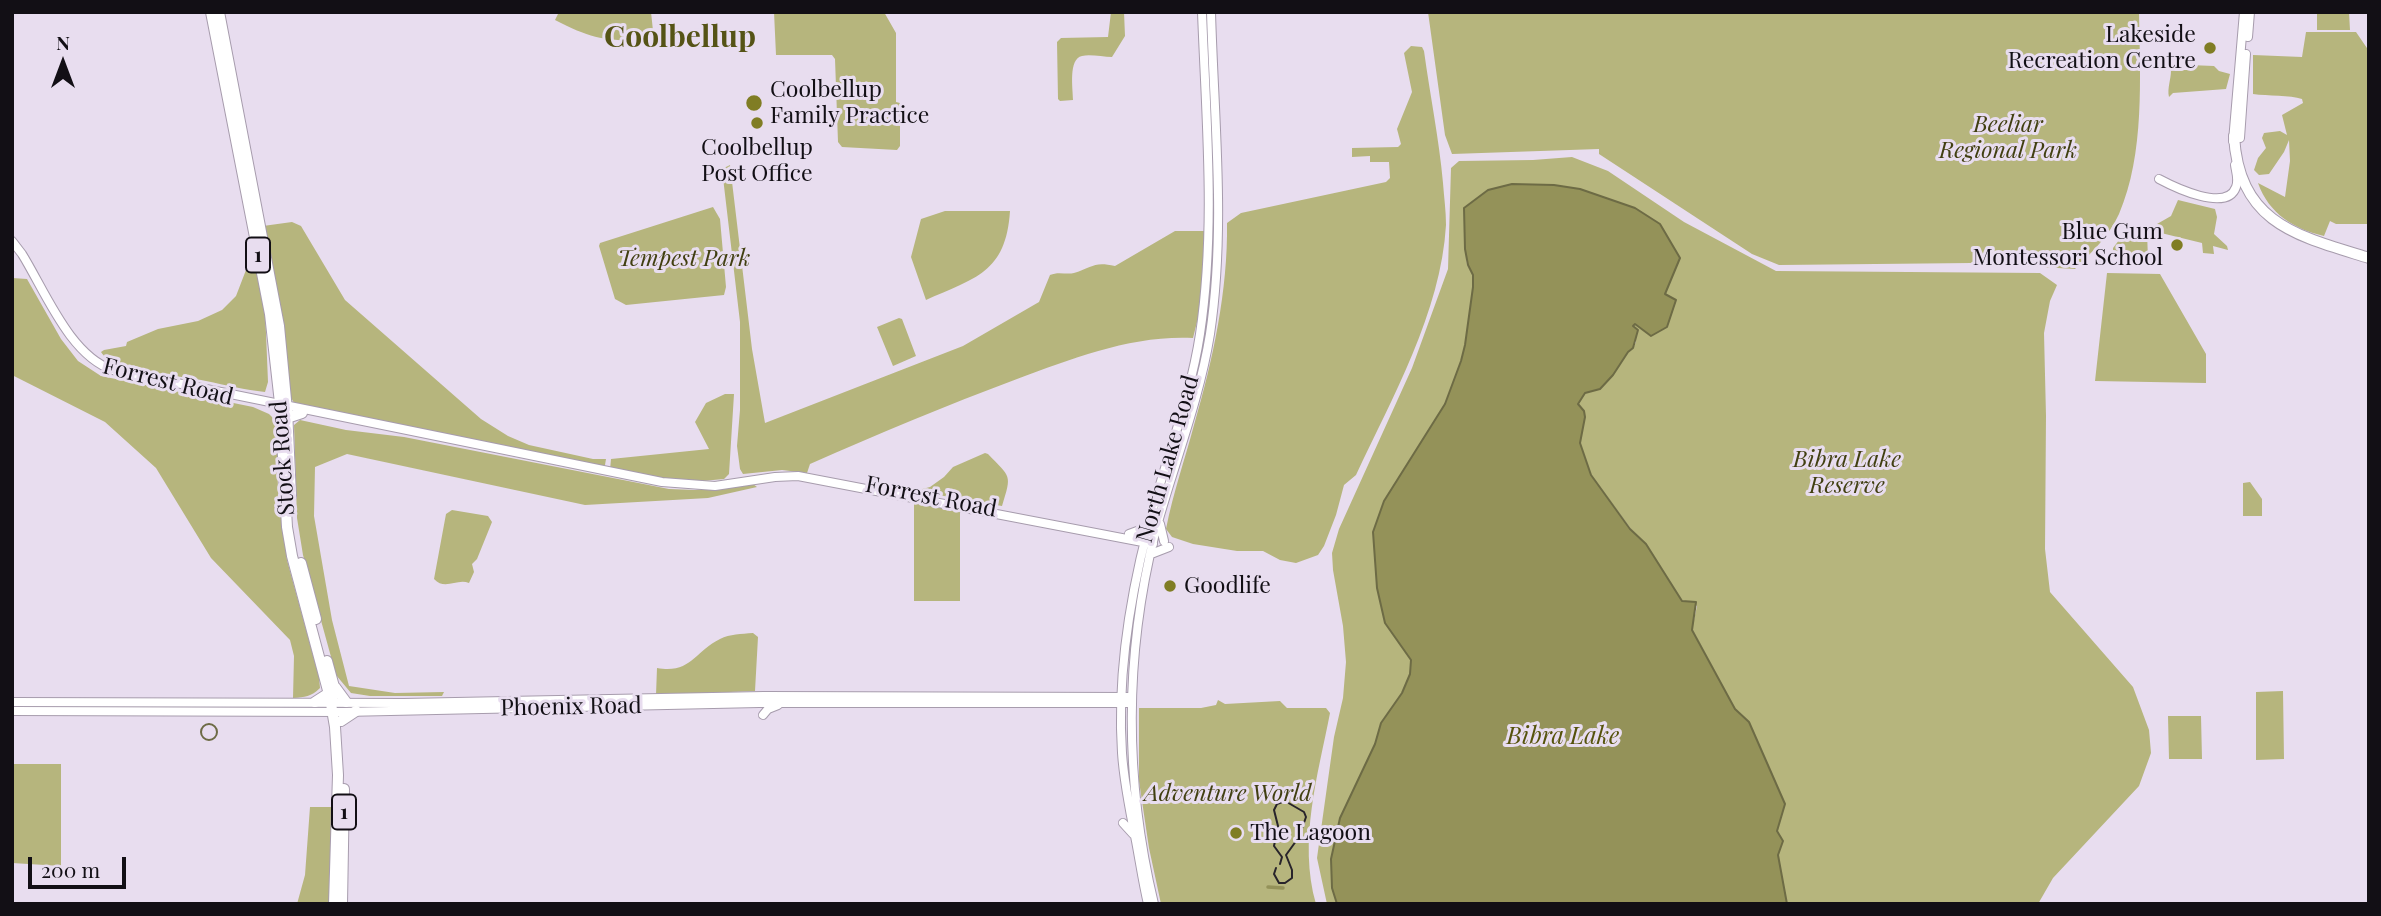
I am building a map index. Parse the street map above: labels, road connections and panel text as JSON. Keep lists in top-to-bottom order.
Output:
{
  "streets": {
    "highway": ["1", "Stock Road"],
    "main road": ["Forrest Road", "North Lake Road", "Phoenix Road"]
  },
  "crossings": [
    ["Forrest Road", "Stock Road"],
    ["Forrest Road", "North Lake Road"],
    ["Stock Road", "Phoenix Road"],
    ["North Lake Road", "Phoenix Road"]
  ],
  "districts": ["Coolbellup"],
  "water": ["Bibra Lake"],
  "parks": [
    "Beeliar Regional Park",
    "Tempest Park",
    "Bibra Lake Reserve",
    "Adventure World"
  ],
  "places": [
    "Lakeside Recreation Centre",
    "Coolbellup Family Practice",
    "Coolbellup Post Office",
    "Blue Gum Montessori School",
    "Goodlife",
    "The Lagoon"
  ],
  "scale_bar": "200 m",
  "north": "top"
}
